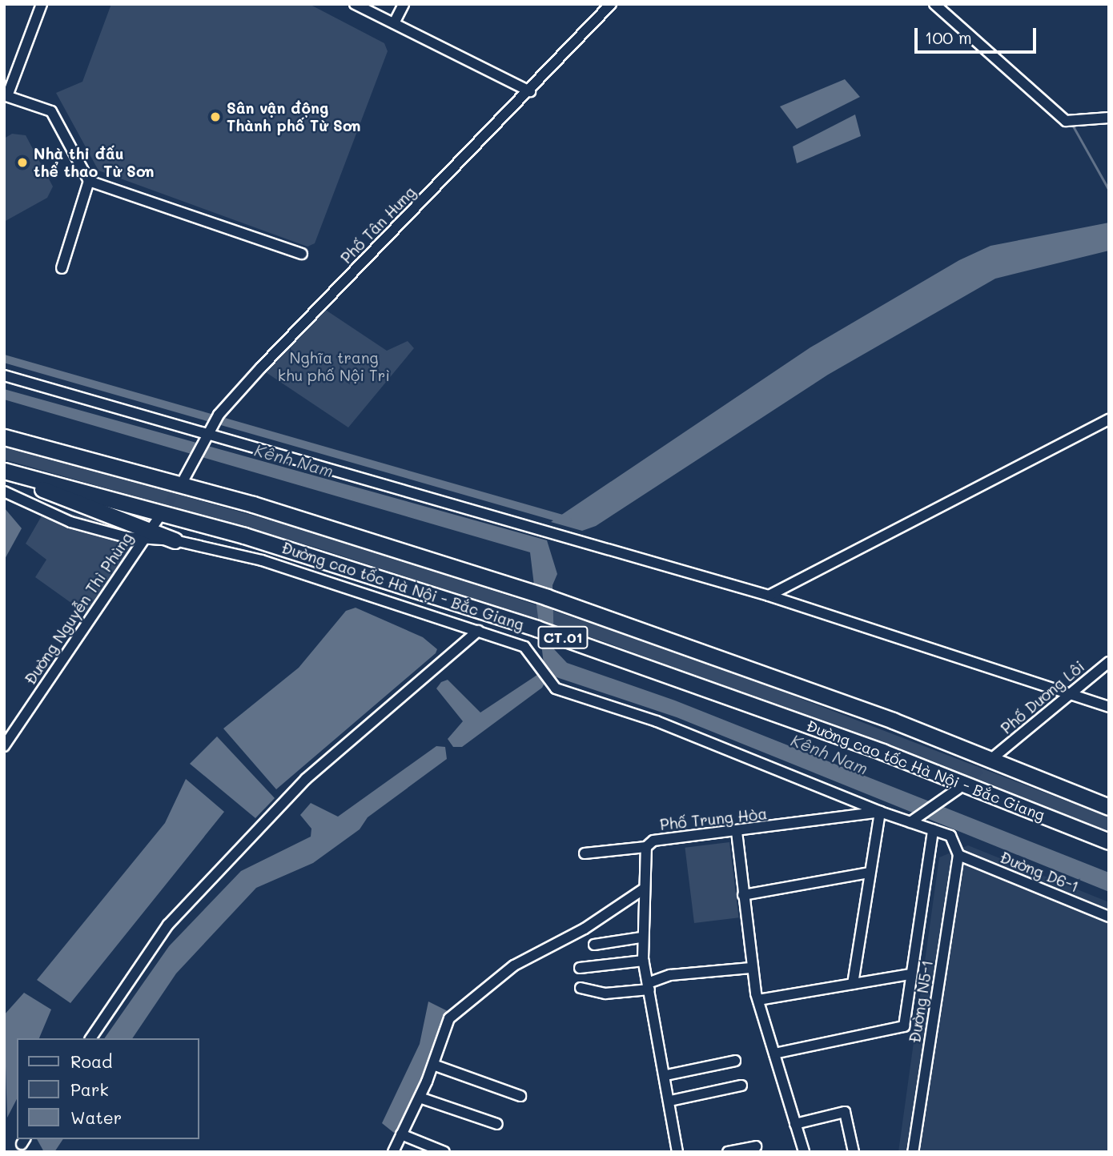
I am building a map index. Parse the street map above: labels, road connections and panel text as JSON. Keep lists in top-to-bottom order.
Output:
{
  "streets": {
    "highway": ["Đường cao tốc Hà Nội - Bắc Giang", "CT.01"],
    "street": [
      "Phố Tân Hưng",
      "Đường Nguyễn Thì Phùng",
      "Phố Dương Lôi",
      "Phố Trung Hòa",
      "Đường D6-1",
      "Đường N5-1"
    ]
  },
  "crossings": [
    ["Phố Trung Hòa", "Đường D6-1"],
    ["Phố Trung Hòa", "Đường N5-1"],
    ["Đường D6-1", "Đường N5-1"]
  ],
  "water": ["Kênh Nam"],
  "parks": ["Nghĩa trang khu phố Nội Trì"],
  "places": ["Sân vận động Thành phố Từ Sơn", "Nhà thi đấu thể thao Từ Sơn"],
  "legend": ["Road", "Park", "Water"],
  "scale_bar": "100 m"
}
